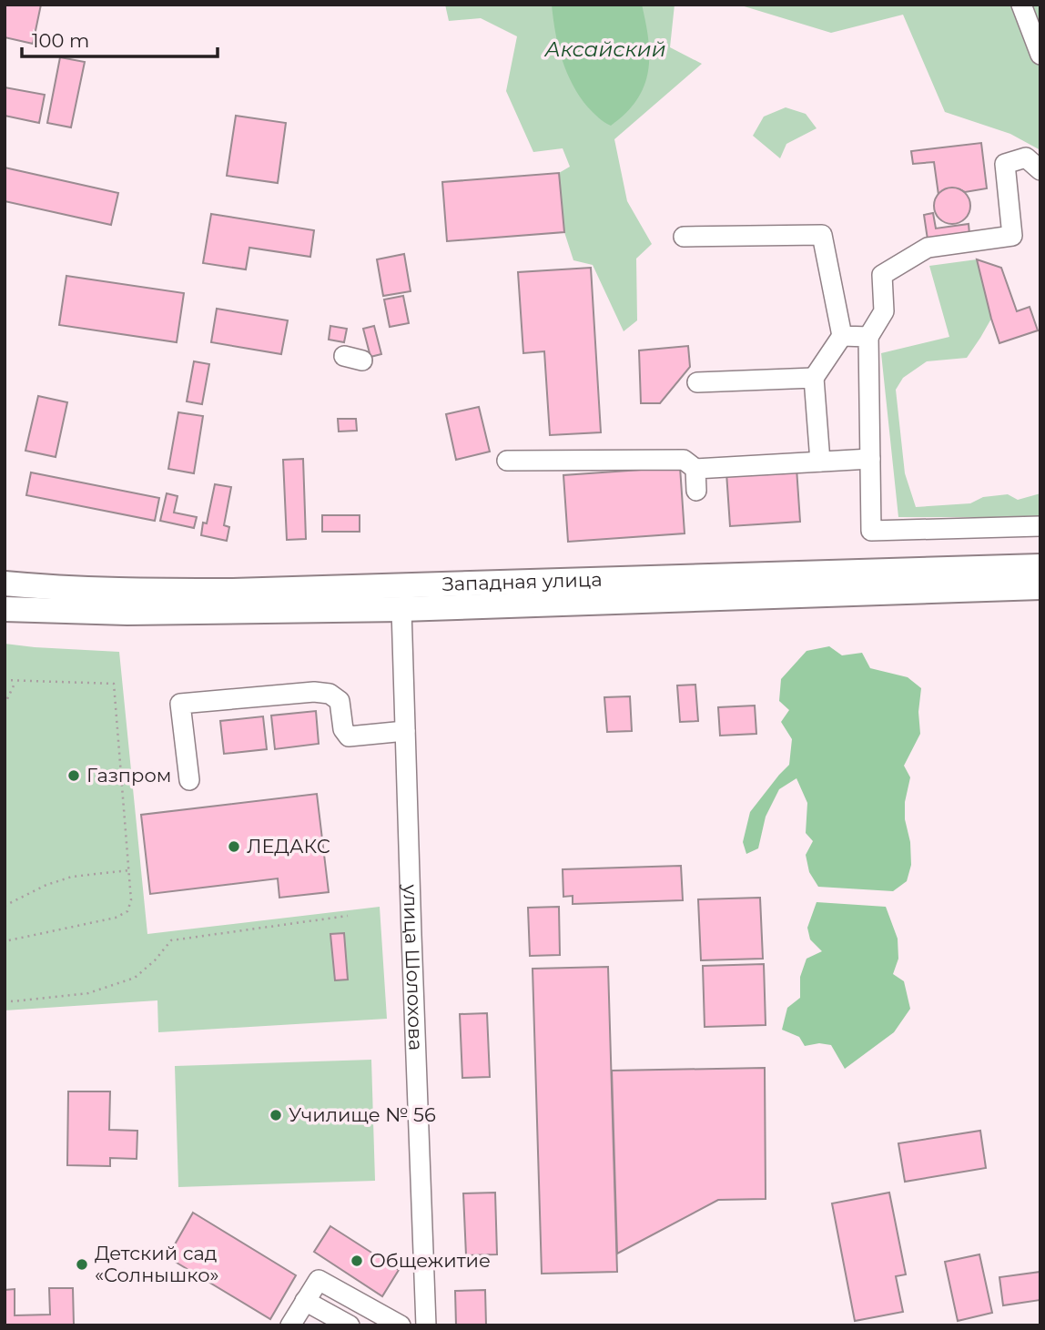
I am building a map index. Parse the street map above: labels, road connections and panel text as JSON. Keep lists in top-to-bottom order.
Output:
{
  "streets": {
    "main road": ["Западная улица"],
    "street": ["улица Шолохова"]
  },
  "crossings": [
    ["Западная улица", "улица Шолохова"]
  ],
  "water": ["Аксайский"],
  "places": [
    "Газпром",
    "ЛЕДАКС",
    "Училище № 56",
    "Общежитие",
    "Детский сад «Солнышко»"
  ],
  "scale_bar": "100 m"
}
